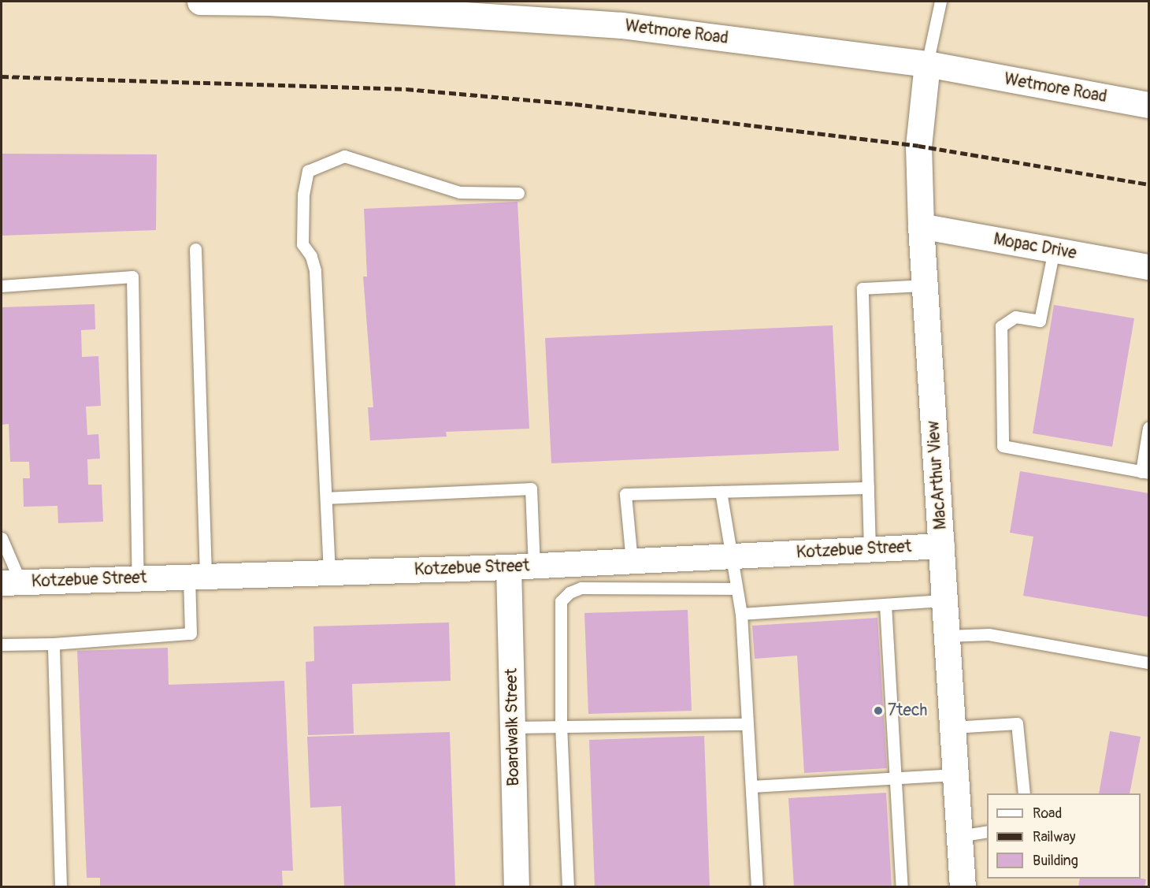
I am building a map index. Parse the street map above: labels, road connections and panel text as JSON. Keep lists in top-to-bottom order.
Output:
{
  "streets": {
    "main road": ["Wetmore Road", "MacArthur View"],
    "street": ["Mopac Drive", "Kotzebue Street", "Boardwalk Street"]
  },
  "crossings": [
    ["Wetmore Road", "MacArthur View"],
    ["Mopac Drive", "MacArthur View"],
    ["MacArthur View", "Kotzebue Street"],
    ["Kotzebue Street", "Boardwalk Street"]
  ],
  "places": ["7tech"],
  "legend": ["Road", "Railway", "Building"]
}
